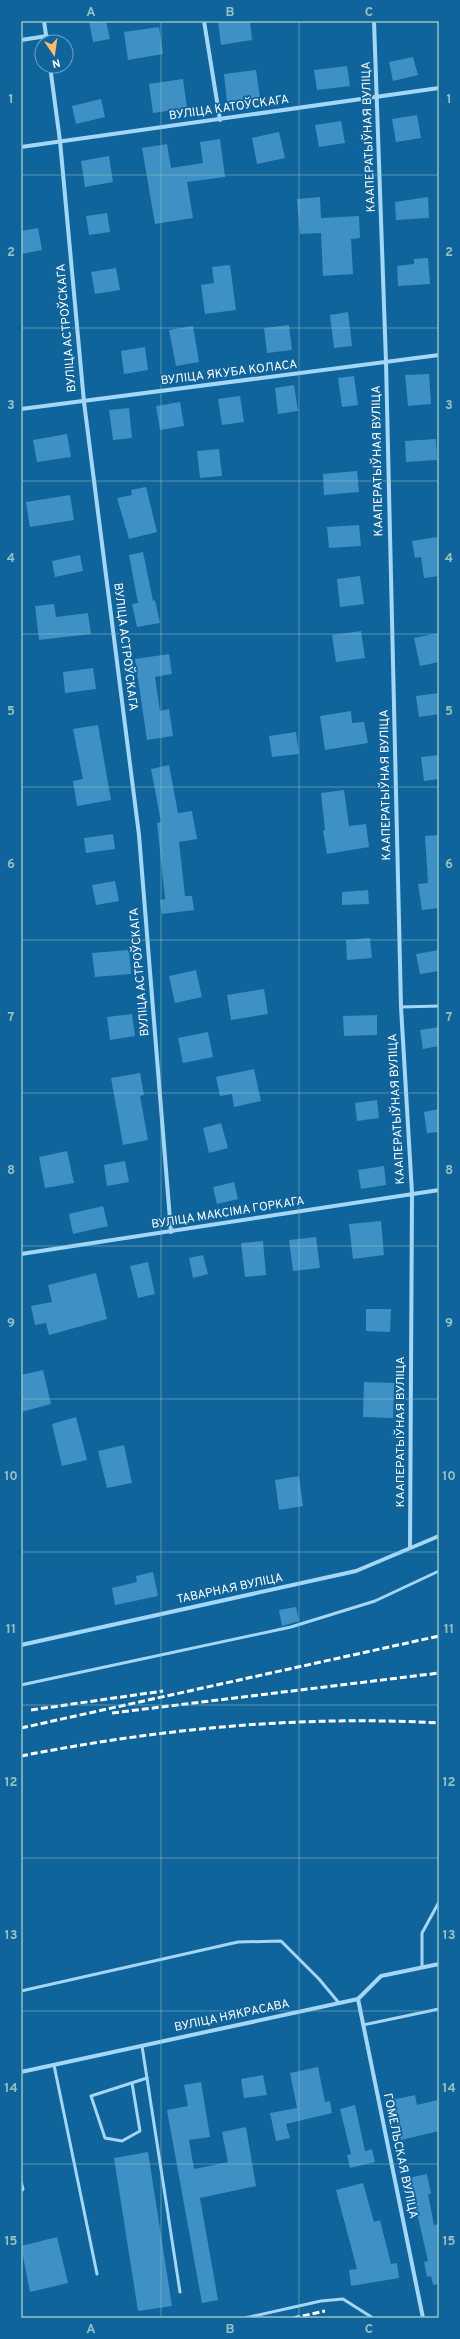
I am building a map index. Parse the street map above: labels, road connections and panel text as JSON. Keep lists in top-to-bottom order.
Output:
{
  "streets": {
    "street": [
      "ВУЛІЦА КАТОЎСКАГА",
      "КААПЕРАТЫЎНАЯ ВУЛІЦА",
      "ВУЛІЦА АСТРОЎСКАГА",
      "ВУЛІЦА ЯКУБА КОЛАСА",
      "ВУЛІЦА МАКСІМА ГОРКАГА",
      "ТАВАРНАЯ ВУЛІЦА",
      "ВУЛІЦА НЯКРАСАВА",
      "ГОМЕЛЬСКАЯ ВУЛІЦА"
    ]
  },
  "crossings": [
    ["ВУЛІЦА КАТОЎСКАГА", "КААПЕРАТЫЎНАЯ ВУЛІЦА"],
    ["ВУЛІЦА КАТОЎСКАГА", "ВУЛІЦА АСТРОЎСКАГА"],
    ["КААПЕРАТЫЎНАЯ ВУЛІЦА", "ВУЛІЦА ЯКУБА КОЛАСА"],
    ["КААПЕРАТЫЎНАЯ ВУЛІЦА", "ВУЛІЦА МАКСІМА ГОРКАГА"],
    ["КААПЕРАТЫЎНАЯ ВУЛІЦА", "ТАВАРНАЯ ВУЛІЦА"],
    ["ВУЛІЦА АСТРОЎСКАГА", "ВУЛІЦА ЯКУБА КОЛАСА"],
    ["ВУЛІЦА АСТРОЎСКАГА", "ВУЛІЦА МАКСІМА ГОРКАГА"],
    ["ВУЛІЦА НЯКРАСАВА", "ГОМЕЛЬСКАЯ ВУЛІЦА"]
  ],
  "north": "bottom",
  "grid": {
    "columns": ["A", "B", "C"],
    "rows": [
      "1",
      "2",
      "3",
      "4",
      "5",
      "6",
      "7",
      "8",
      "9",
      "10",
      "11",
      "12",
      "13",
      "14",
      "15"
    ]
  }
}
